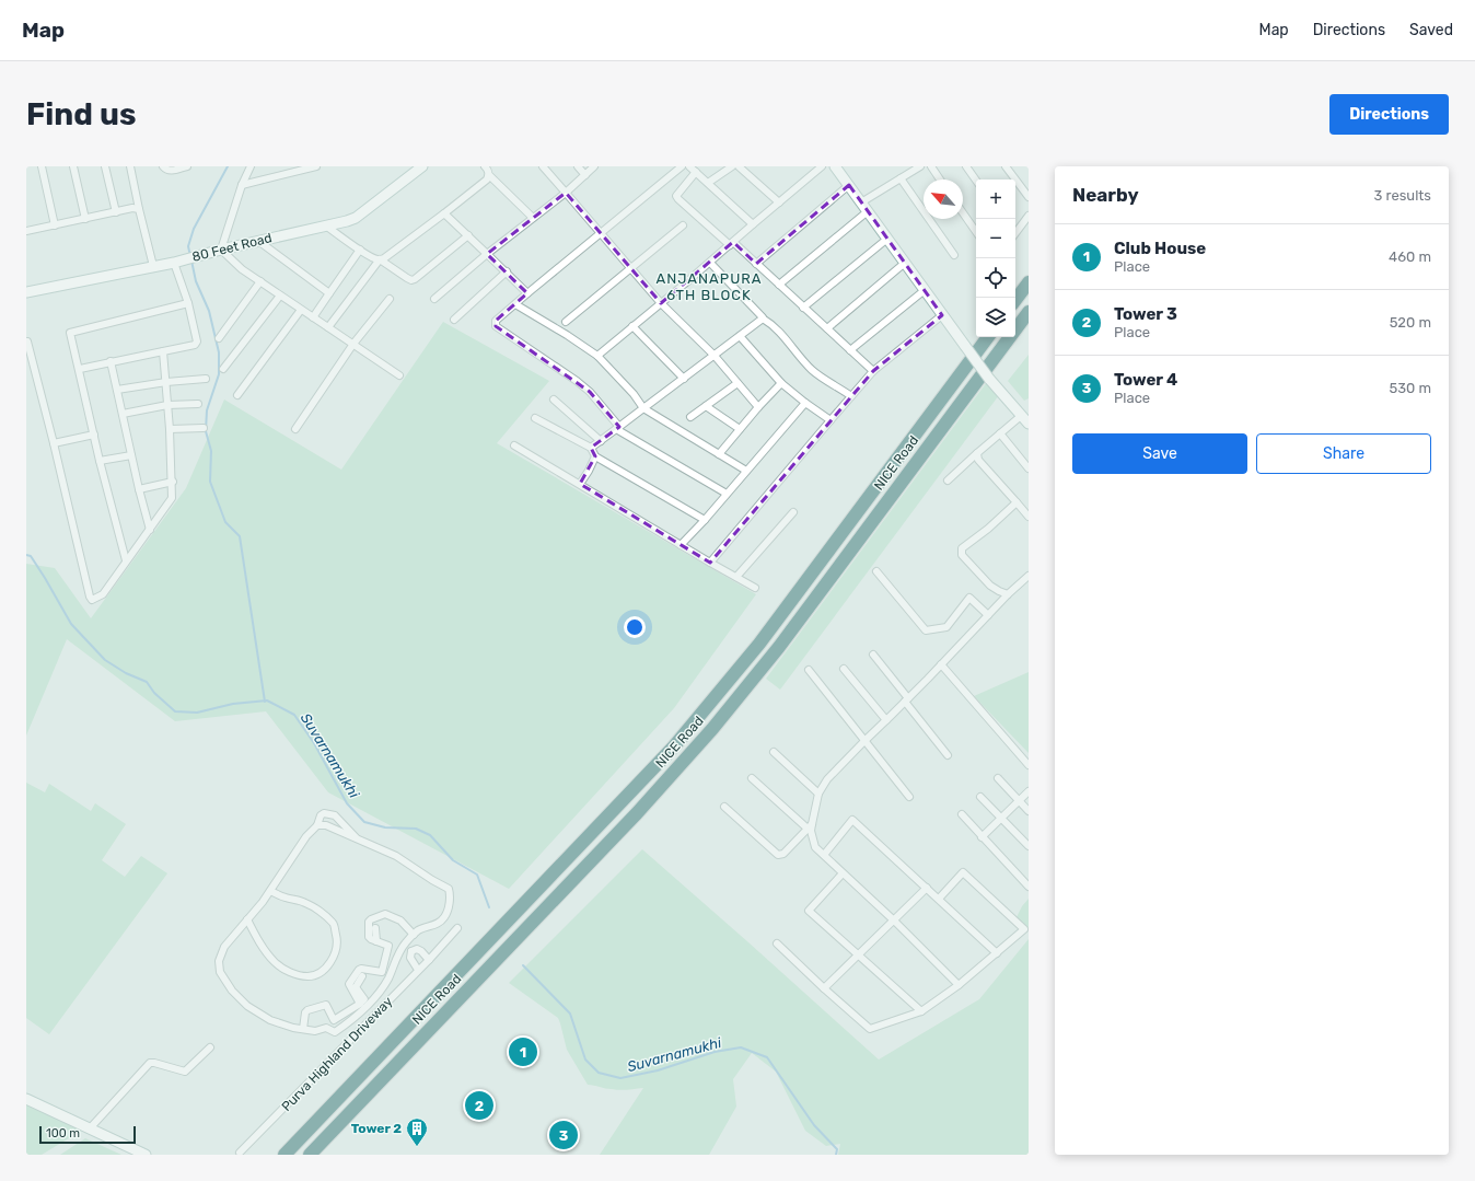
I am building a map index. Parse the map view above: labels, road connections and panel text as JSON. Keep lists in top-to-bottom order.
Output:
{
  "streets": {
    "highway": ["NICE Road"],
    "street": ["80 Feet Road", "Purva Highland Driveway"]
  },
  "districts": ["ANJANAPURA 6TH BLOCK"],
  "water": ["Suvarnamukhi"],
  "places": {
    "building": ["Tower 2"]
  },
  "scale_bar": "100 m",
  "north": "top left",
  "page": {
    "header": "Map",
    "nav": ["Map", "Directions", "Saved"],
    "buttons": [
      "Directions",
      ["Save", "Share"]
    ],
    "title": "Find us",
    "heading": ["Nearby", "3 results"],
    "map_buttons": ["+", "−"],
    "list": [
      {
        "mark": "1",
        "name": "Club House",
        "note": "Place",
        "value": "460 m"
      },
      {
        "mark": "2",
        "name": "Tower 3",
        "note": "Place",
        "value": "520 m"
      },
      {
        "mark": "3",
        "name": "Tower 4",
        "note": "Place",
        "value": "530 m"
      }
    ],
    "pins": ["1", "2", "3"],
    "scale": "100 m"
  }
}
